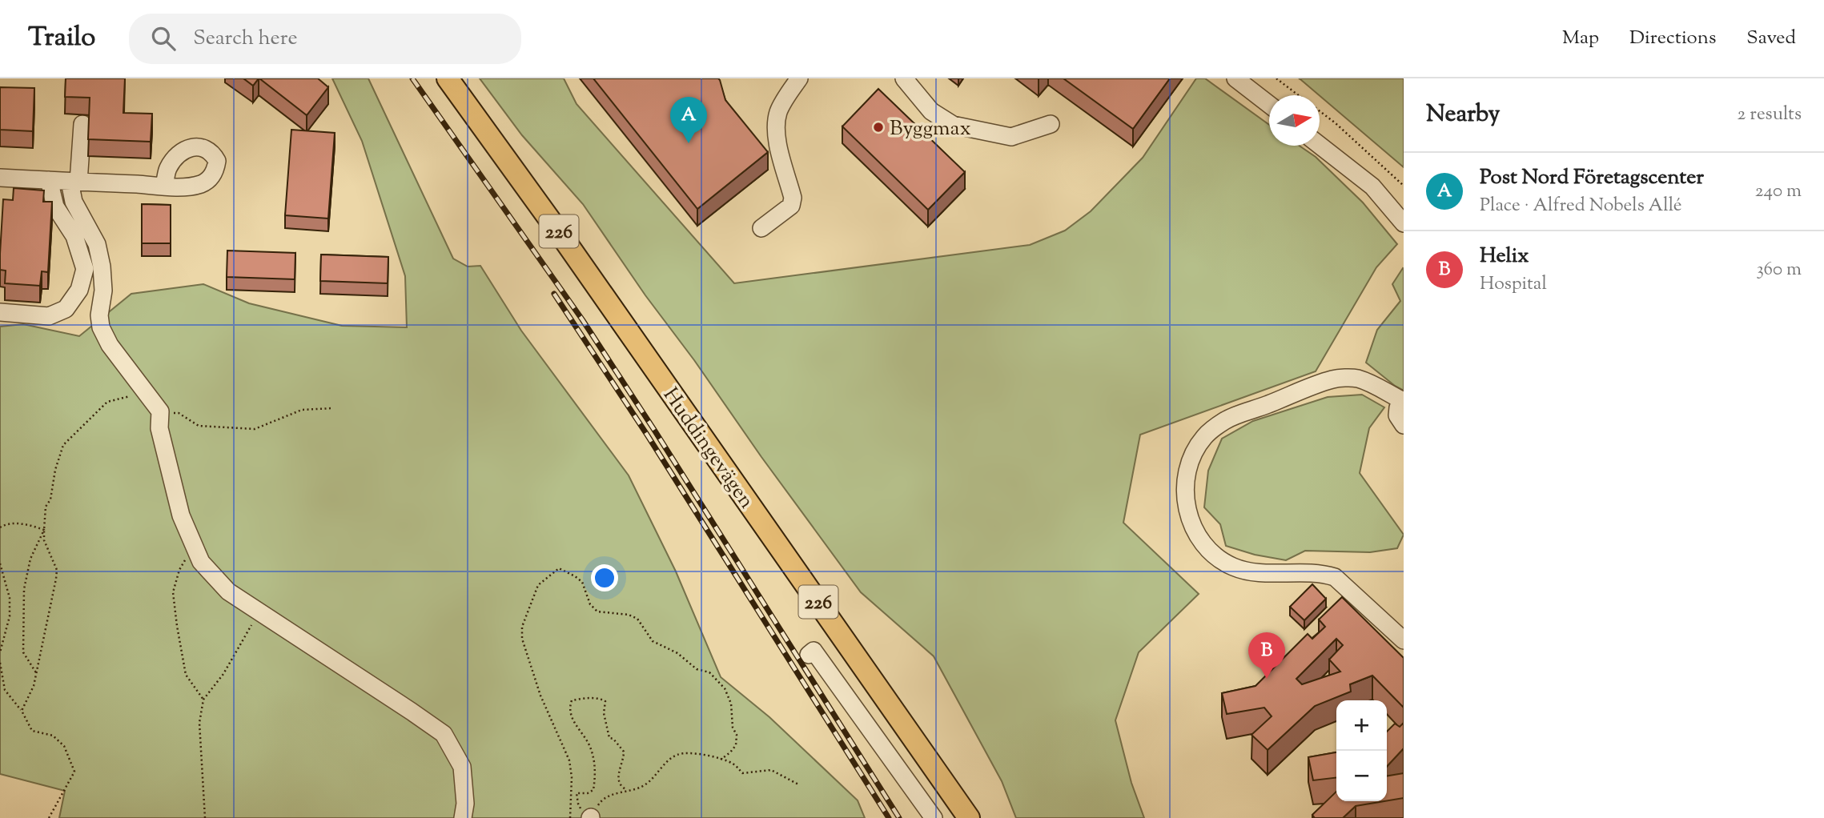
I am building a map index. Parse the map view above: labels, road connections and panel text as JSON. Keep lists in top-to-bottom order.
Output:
{
  "streets": {
    "main road": ["226", "Huddingevägen"]
  },
  "places": ["Byggmax"],
  "north": "right",
  "page": {
    "header": "Trailo",
    "search": "Search here",
    "nav": ["Map", "Directions", "Saved"],
    "heading": ["Nearby", "2 results"],
    "pins": ["A", "B"],
    "list": [
      {
        "mark": "A",
        "name": "Post Nord Företagscenter",
        "note": "Place · Alfred Nobels Allé",
        "value": "240 m"
      },
      {
        "mark": "B",
        "name": "Helix",
        "note": "Hospital",
        "value": "360 m"
      }
    ],
    "map_buttons": ["+", "−"]
  }
}
